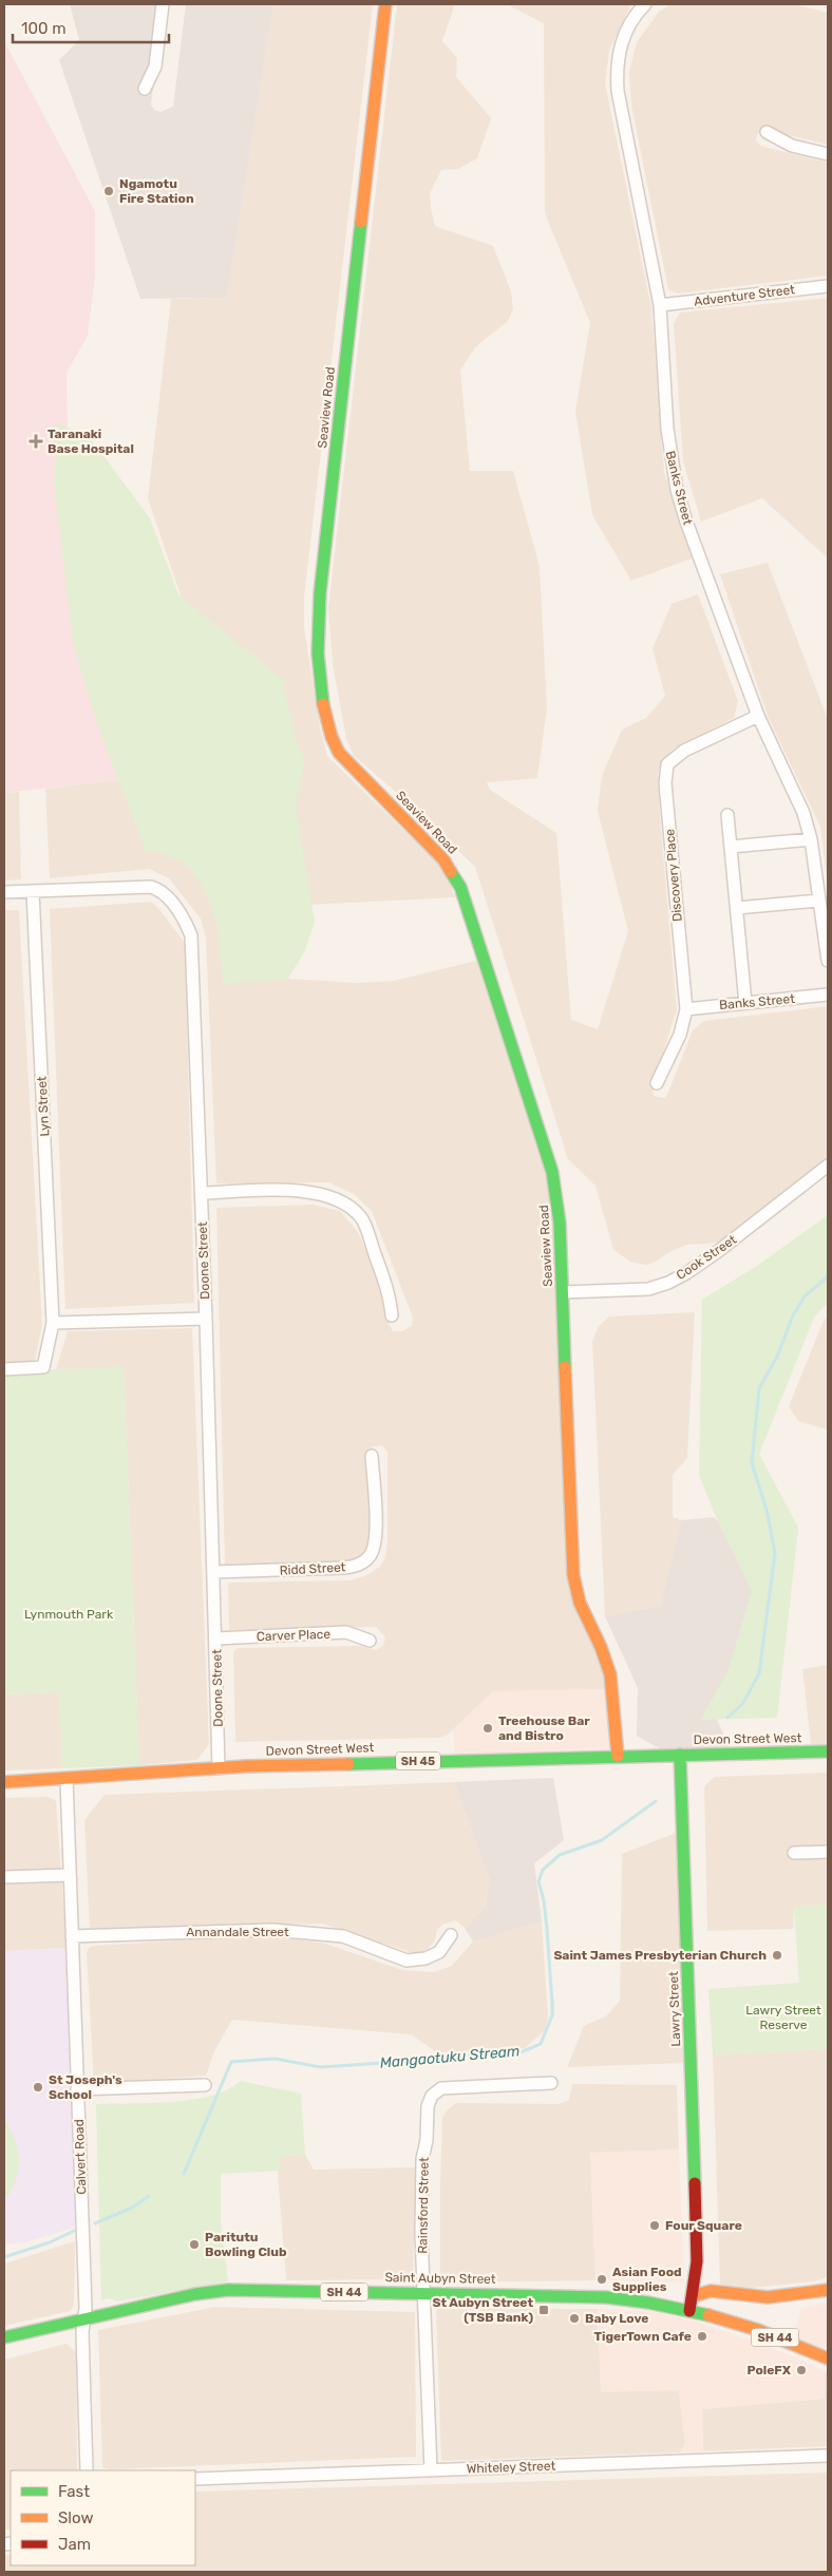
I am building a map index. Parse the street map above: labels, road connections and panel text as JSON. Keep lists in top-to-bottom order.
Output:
{
  "streets": {
    "main road": [
      "Seaview Road",
      "Devon Street West",
      "SH 45",
      "Lawry Street",
      "Saint Aubyn Street",
      "SH 44"
    ],
    "street": [
      "Adventure Street",
      "Banks Street",
      "Discovery Place",
      "Lyn Street",
      "Cook Street",
      "Doone Street",
      "Ridd Street",
      "Carver Place",
      "Annandale Street",
      "Calvert Road",
      "Rainsford Street",
      "Whiteley Street"
    ]
  },
  "crossings": [
    ["Adventure Street", "Banks Street"],
    ["Seaview Road", "Cook Street"],
    ["Seaview Road", "Devon Street West"],
    ["Banks Street", "Discovery Place"],
    ["Lyn Street", "Doone Street"],
    ["Doone Street", "Ridd Street"],
    ["Doone Street", "Carver Place"],
    ["Doone Street", "Devon Street West"],
    ["Devon Street West", "Lawry Street"],
    ["Devon Street West", "Calvert Road"],
    ["Annandale Street", "Calvert Road"],
    ["Lawry Street", "Saint Aubyn Street"],
    ["Lawry Street", "SH 44"],
    ["Calvert Road", "Saint Aubyn Street"],
    ["Rainsford Street", "Saint Aubyn Street"],
    ["Rainsford Street", "Whiteley Street"],
    ["Saint Aubyn Street", "SH 44"]
  ],
  "water": ["Mangaotuku Stream"],
  "parks": ["Lynmouth Park", "Lawry Street Reserve"],
  "places": {
    "other": [
      "Ngamotu Fire Station",
      "Treehouse Bar and Bistro",
      "Saint James Presbyterian Church",
      "St Joseph's School",
      "Four Square",
      "Paritutu Bowling Club",
      "Asian Food Supplies",
      "Baby Love",
      "TigerTown Cafe",
      "PoleFX"
    ],
    "health": ["Taranaki Base Hospital"],
    "transit": ["St Aubyn Street (TSB Bank)"]
  },
  "legend": ["Fast", "Slow", "Jam"],
  "scale_bar": "100 m"
}
